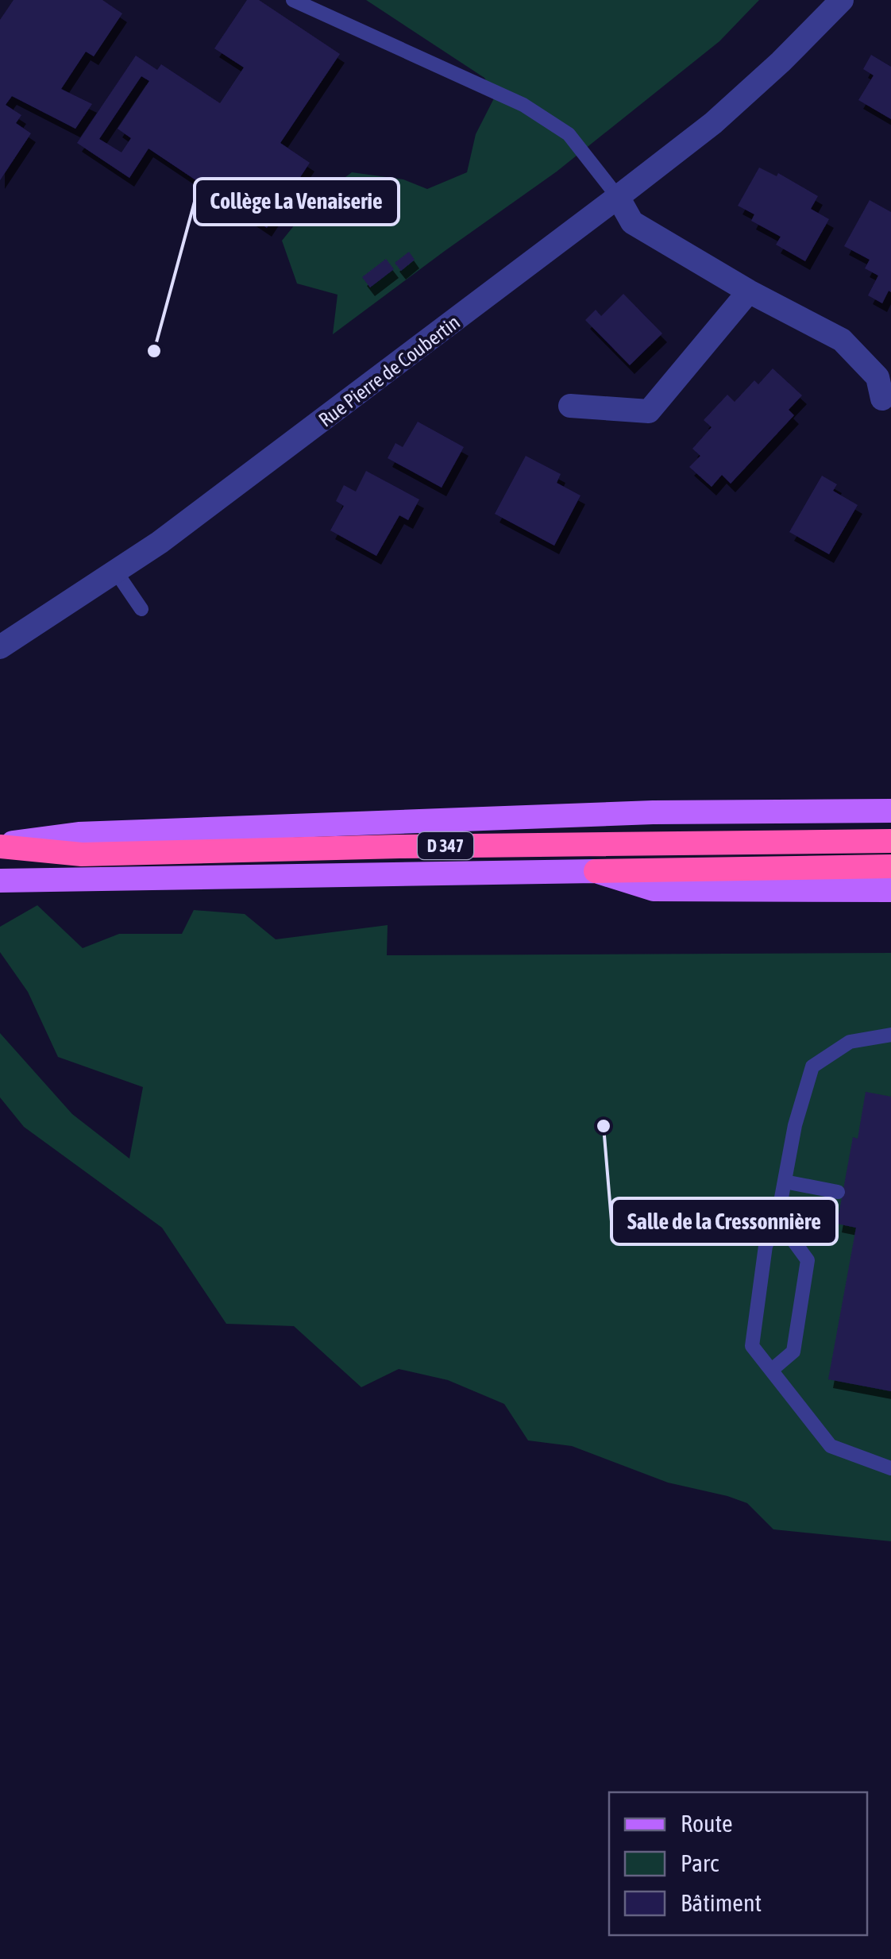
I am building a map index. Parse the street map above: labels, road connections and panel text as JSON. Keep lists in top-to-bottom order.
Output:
{
  "streets": {
    "highway": ["D 347"],
    "street": ["Rue Pierre de Coubertin"]
  },
  "places": ["Collège La Venaiserie", "Salle de la Cressonnière"],
  "legend": ["Route", "Parc", "Bâtiment"]
}
